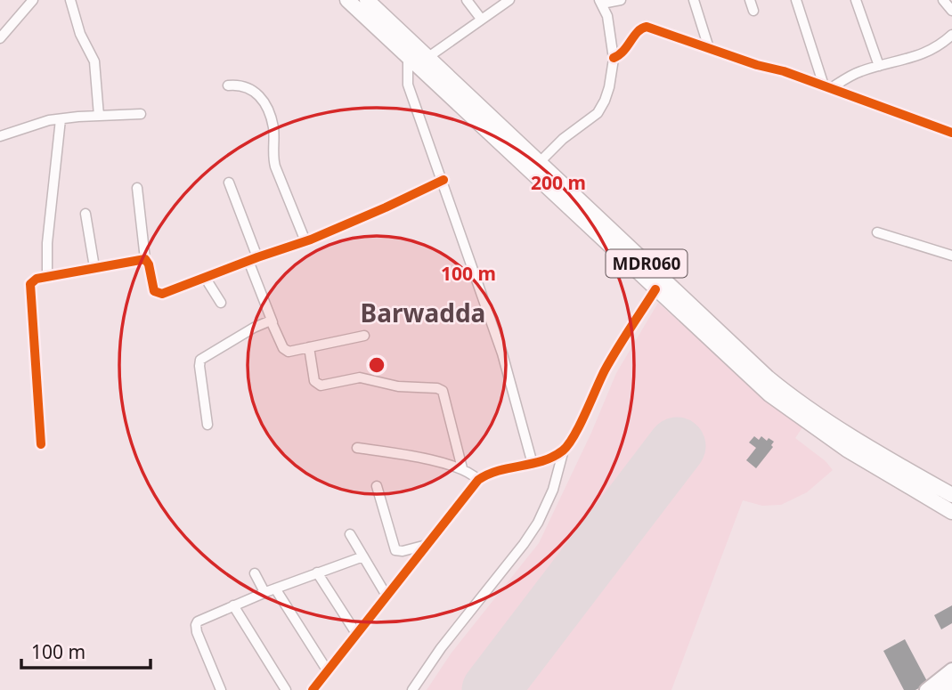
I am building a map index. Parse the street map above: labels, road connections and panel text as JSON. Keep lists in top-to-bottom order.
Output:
{
  "streets": {
    "main road": ["MDR060"]
  },
  "districts": ["Barwadda"],
  "scale_bar": "100 m",
  "rings": ["200 m", "100 m"]
}
